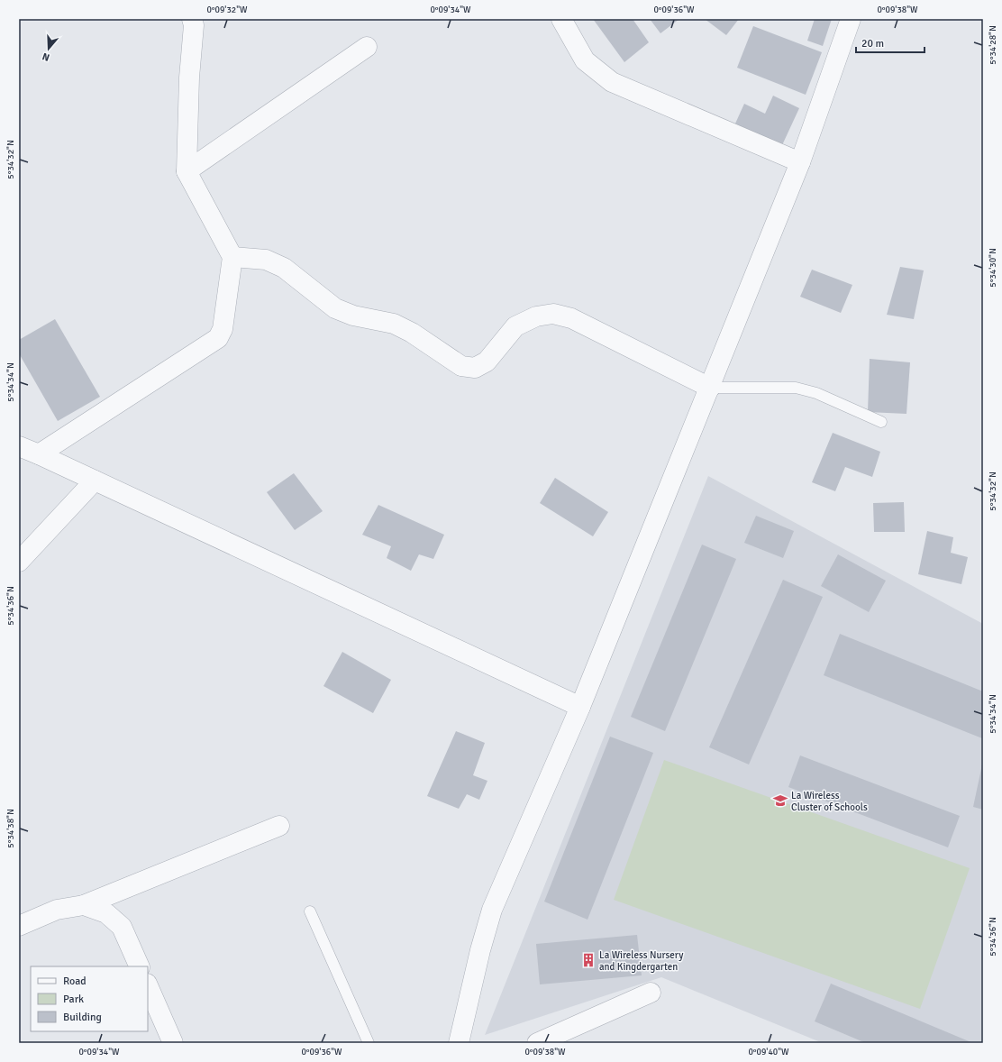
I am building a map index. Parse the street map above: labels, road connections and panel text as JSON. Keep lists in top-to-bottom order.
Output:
{
  "places": {
    "school or university": ["La Wireless Cluster of Schools"],
    "building": ["La Wireless Nursery and Kingdergarten"]
  },
  "legend": ["Road", "Park", "Building"],
  "scale_bar": "20 m",
  "north": "bottom",
  "coordinates": [
    "0°09'32\"W",
    "0°09'34\"W",
    "0°09'36\"W",
    "0°09'38\"W",
    "5°34'28\"N",
    "5°34'32\"N",
    "5°34'30\"N",
    "5°34'34\"N",
    "5°34'36\"N",
    "5°34'38\"N",
    "0°09'40\"W"
  ]
}
